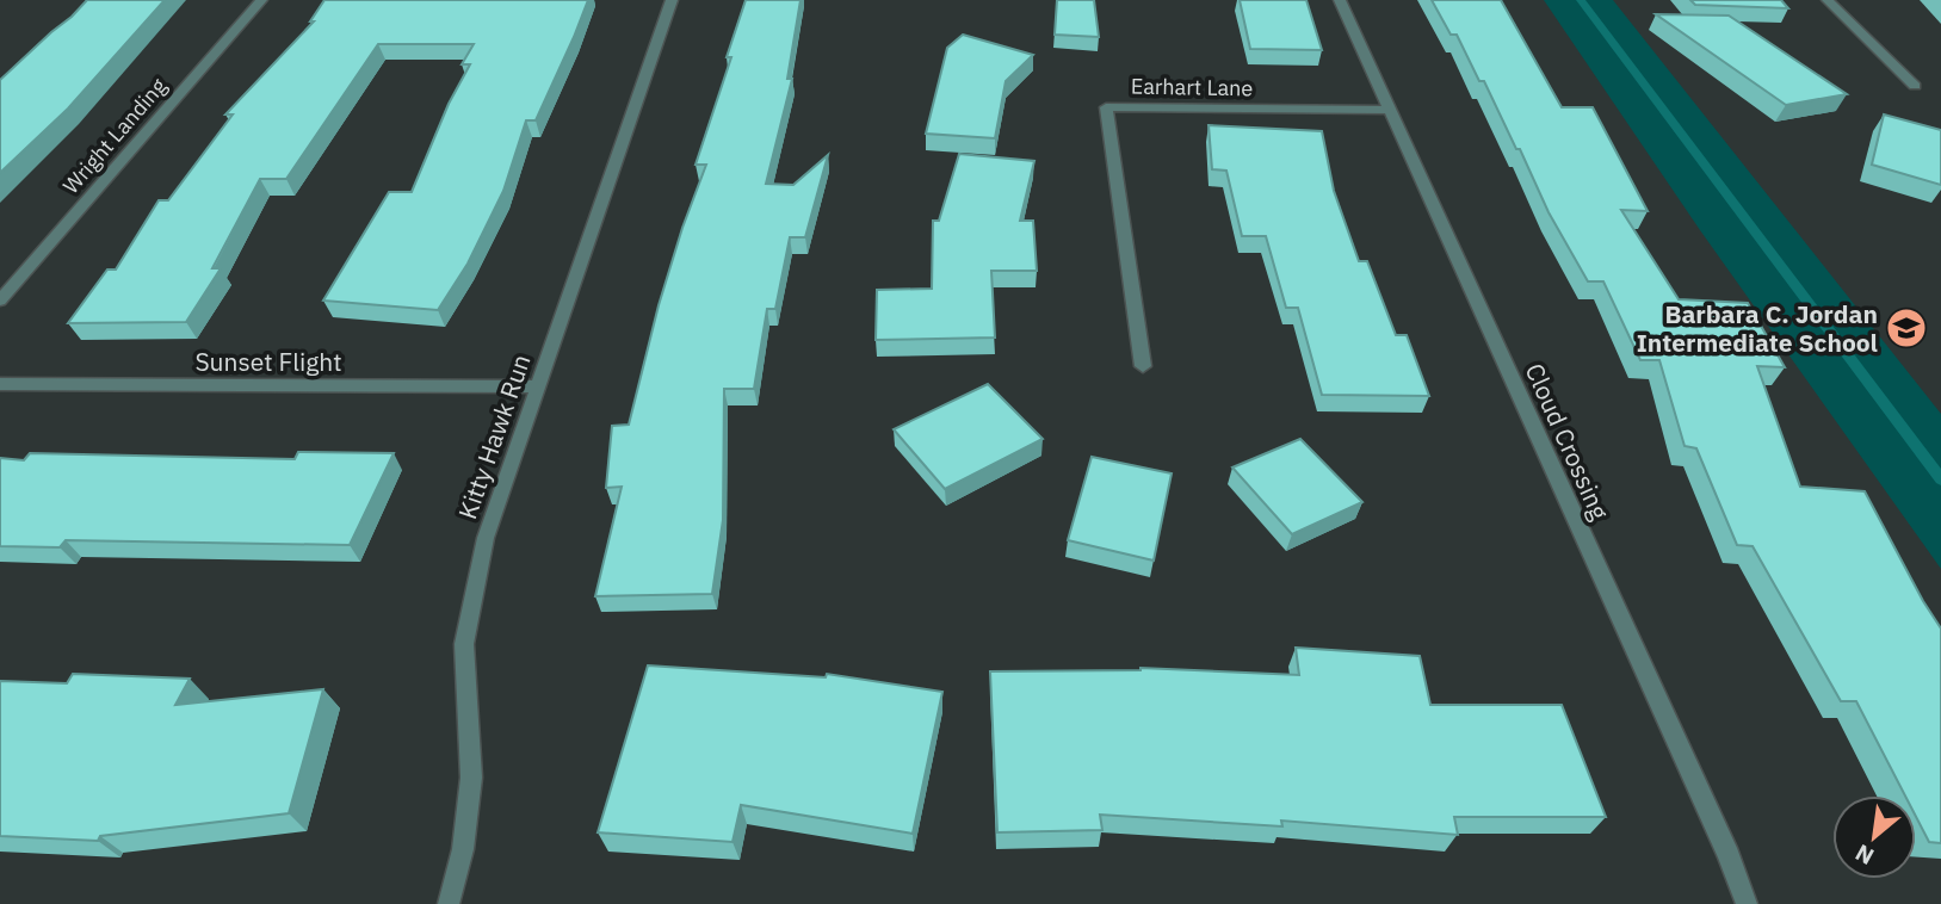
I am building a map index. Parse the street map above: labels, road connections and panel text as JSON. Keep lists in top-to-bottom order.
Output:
{
  "streets": {
    "street": [
      "Earhart Lane",
      "Wright Landing",
      "Sunset Flight",
      "Kitty Hawk Run",
      "Cloud Crossing"
    ]
  },
  "crossings": [
    ["Earhart Lane", "Cloud Crossing"],
    ["Sunset Flight", "Kitty Hawk Run"]
  ],
  "places": {
    "school or university": ["Barbara C. Jordan Intermediate School"]
  },
  "north": "bottom left"
}
